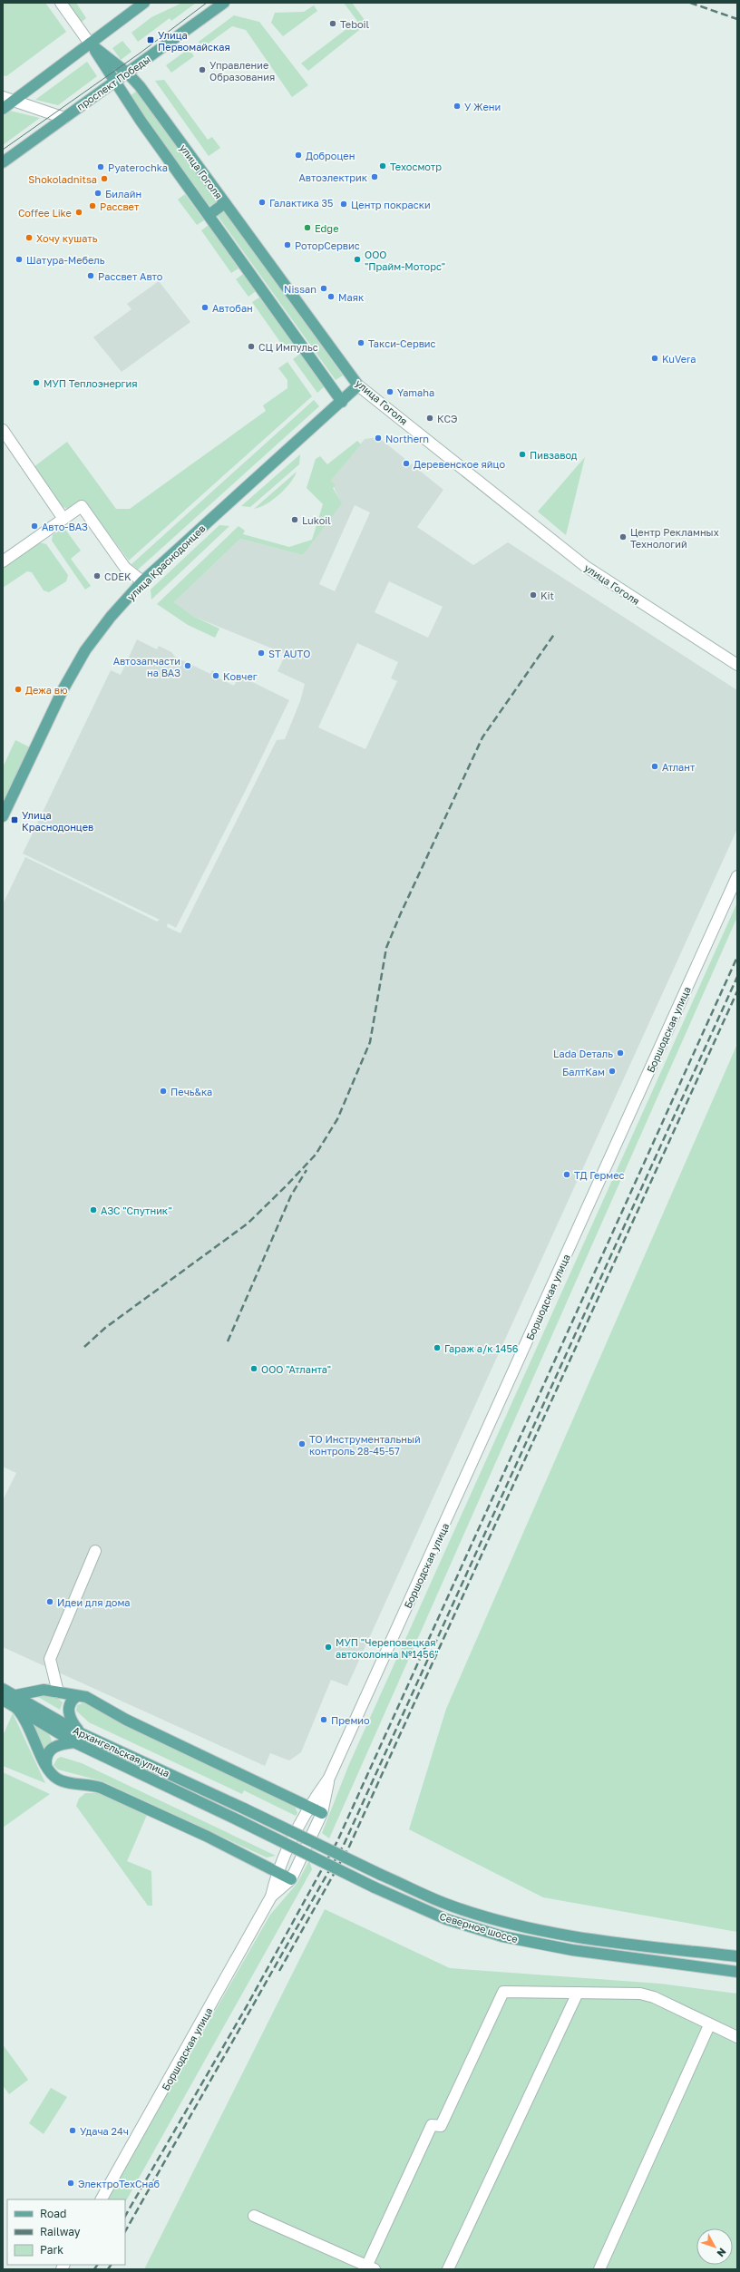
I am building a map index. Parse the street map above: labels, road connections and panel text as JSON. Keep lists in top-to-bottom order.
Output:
{
  "streets": {
    "main road": [
      "проспект Победы",
      "улица Гоголя",
      "улица Краснодонцев",
      "Архангельская улица",
      "Северное шоссе"
    ],
    "street": ["Боршодская улица"]
  },
  "crossings": [
    ["проспект Победы", "улица Гоголя"],
    ["улица Гоголя", "улица Краснодонцев"],
    ["Архангельская улица", "Северное шоссе"]
  ],
  "places": {
    "other": [
      "Teboil",
      "Управление Образования",
      "У Жени",
      "Доброцен",
      "Техосмотр",
      "Pyaterochka",
      "Автоэлектрик",
      "Shokoladnitsa",
      "Билайн",
      "Галактика 35",
      "Центр покраски",
      "Рассвет",
      "Coffee Like",
      "Edge",
      "Хочу кушать",
      "РоторСервис",
      "Шатура-Мебель",
      "ООО \"Прайм-Моторс\"",
      "Рассвет Авто",
      "Nissan",
      "Маяк",
      "Автобан",
      "Такси-Сервис",
      "СЦ Импульс",
      "KuVera",
      "МУП Теплоэнергия",
      "Yamaha",
      "КСЭ",
      "Northern",
      "Пивзавод",
      "Деревенское яйцо",
      "Lukoil",
      "Авто-ВАЗ",
      "Центр Рекламных Технологий",
      "CDEK",
      "Kit",
      "ST AUTO",
      "Автозапчасти на ВАЗ",
      "Ковчег",
      "Дежа вю",
      "Атлант",
      "Lada Dеталь",
      "БалтКам",
      "Печь&ка",
      "ТД Гермес",
      "АЗС \"Спутник\"",
      "Гараж а/к 1456",
      "ООО \"Атланта\"",
      "ТО Инструментальный контроль 28-45-57",
      "Идеи для дома",
      "МУП \"Череповецкая автоколонна №1456\"",
      "Премио",
      "Удача 24ч",
      "ЭлектроТехСнаб"
    ],
    "transit": ["Улица Первомайская", "Улица Краснодонцев"]
  },
  "legend": ["Road", "Railway", "Park"],
  "north": "bottom right"
}
